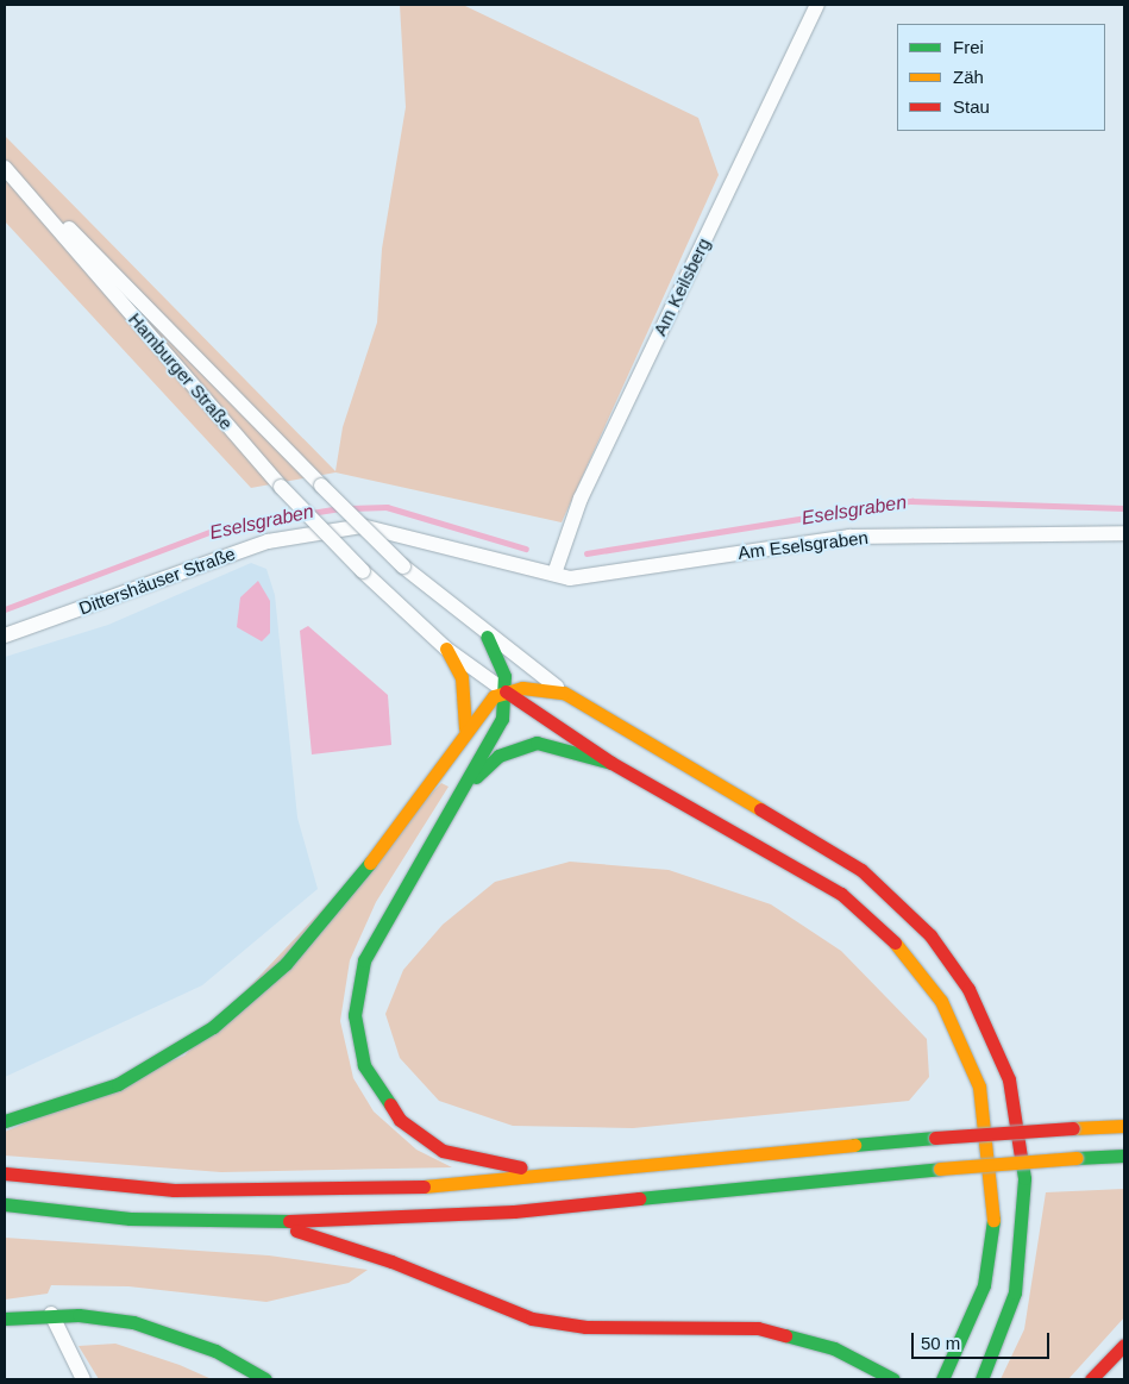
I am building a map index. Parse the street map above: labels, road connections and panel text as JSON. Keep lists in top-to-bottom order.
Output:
{
  "streets": {
    "street": [
      "Am Keilsberg",
      "Hamburger Straße",
      "Am Eselsgraben",
      "Dittershäuser Straße"
    ]
  },
  "crossings": [
    ["Am Keilsberg", "Am Eselsgraben"],
    ["Am Keilsberg", "Dittershäuser Straße"],
    ["Am Eselsgraben", "Dittershäuser Straße"]
  ],
  "water": ["Eselsgraben"],
  "legend": ["Frei", "Zäh", "Stau"],
  "scale_bar": "50 m"
}
